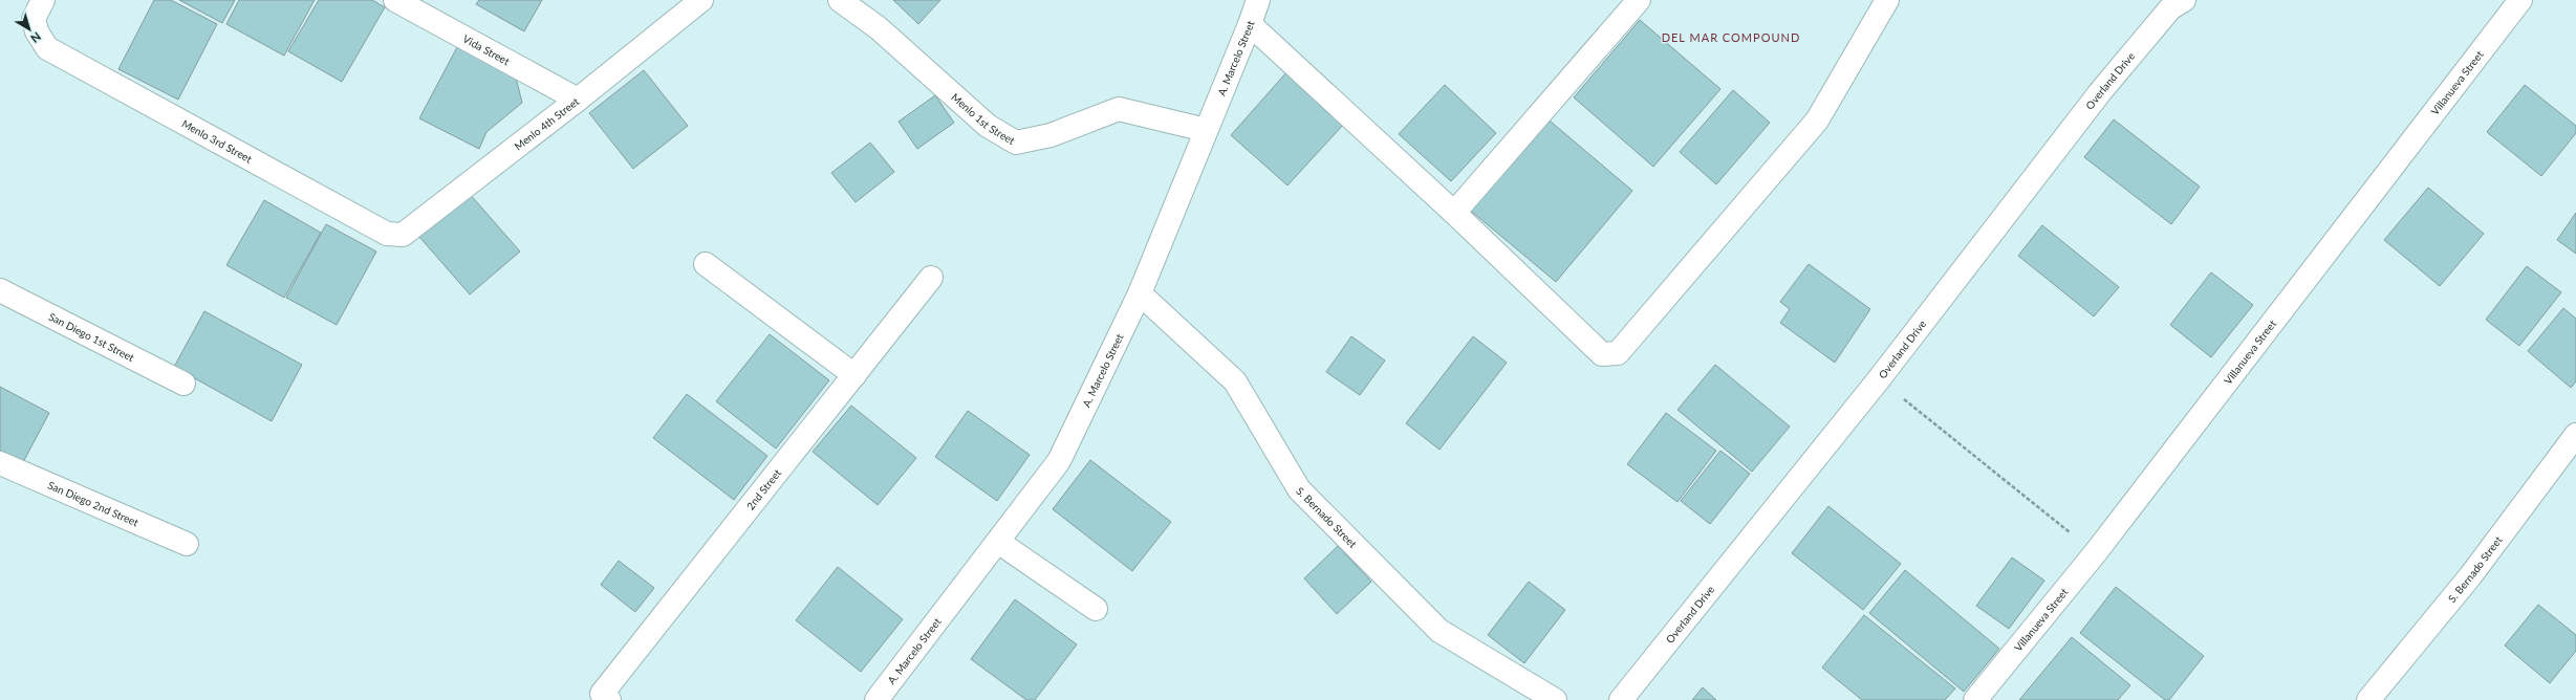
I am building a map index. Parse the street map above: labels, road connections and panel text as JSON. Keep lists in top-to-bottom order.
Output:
{
  "streets": {
    "street": [
      "Vida Street",
      "A. Marcelo Street",
      "Overland Drive",
      "Villanueva Street",
      "Menlo 1st Street",
      "Menlo 4th Street",
      "Menlo 3rd Street",
      "San Diego 1st Street",
      "2nd Street",
      "San Diego 2nd Street",
      "S. Bernado Street"
    ]
  },
  "crossings": [
    ["Vida Street", "Menlo 4th Street"],
    ["A. Marcelo Street", "Menlo 1st Street"],
    ["A. Marcelo Street", "S. Bernado Street"],
    ["Menlo 4th Street", "Menlo 3rd Street"]
  ],
  "districts": ["DEL MAR COMPOUND"],
  "north": "bottom right"
}
